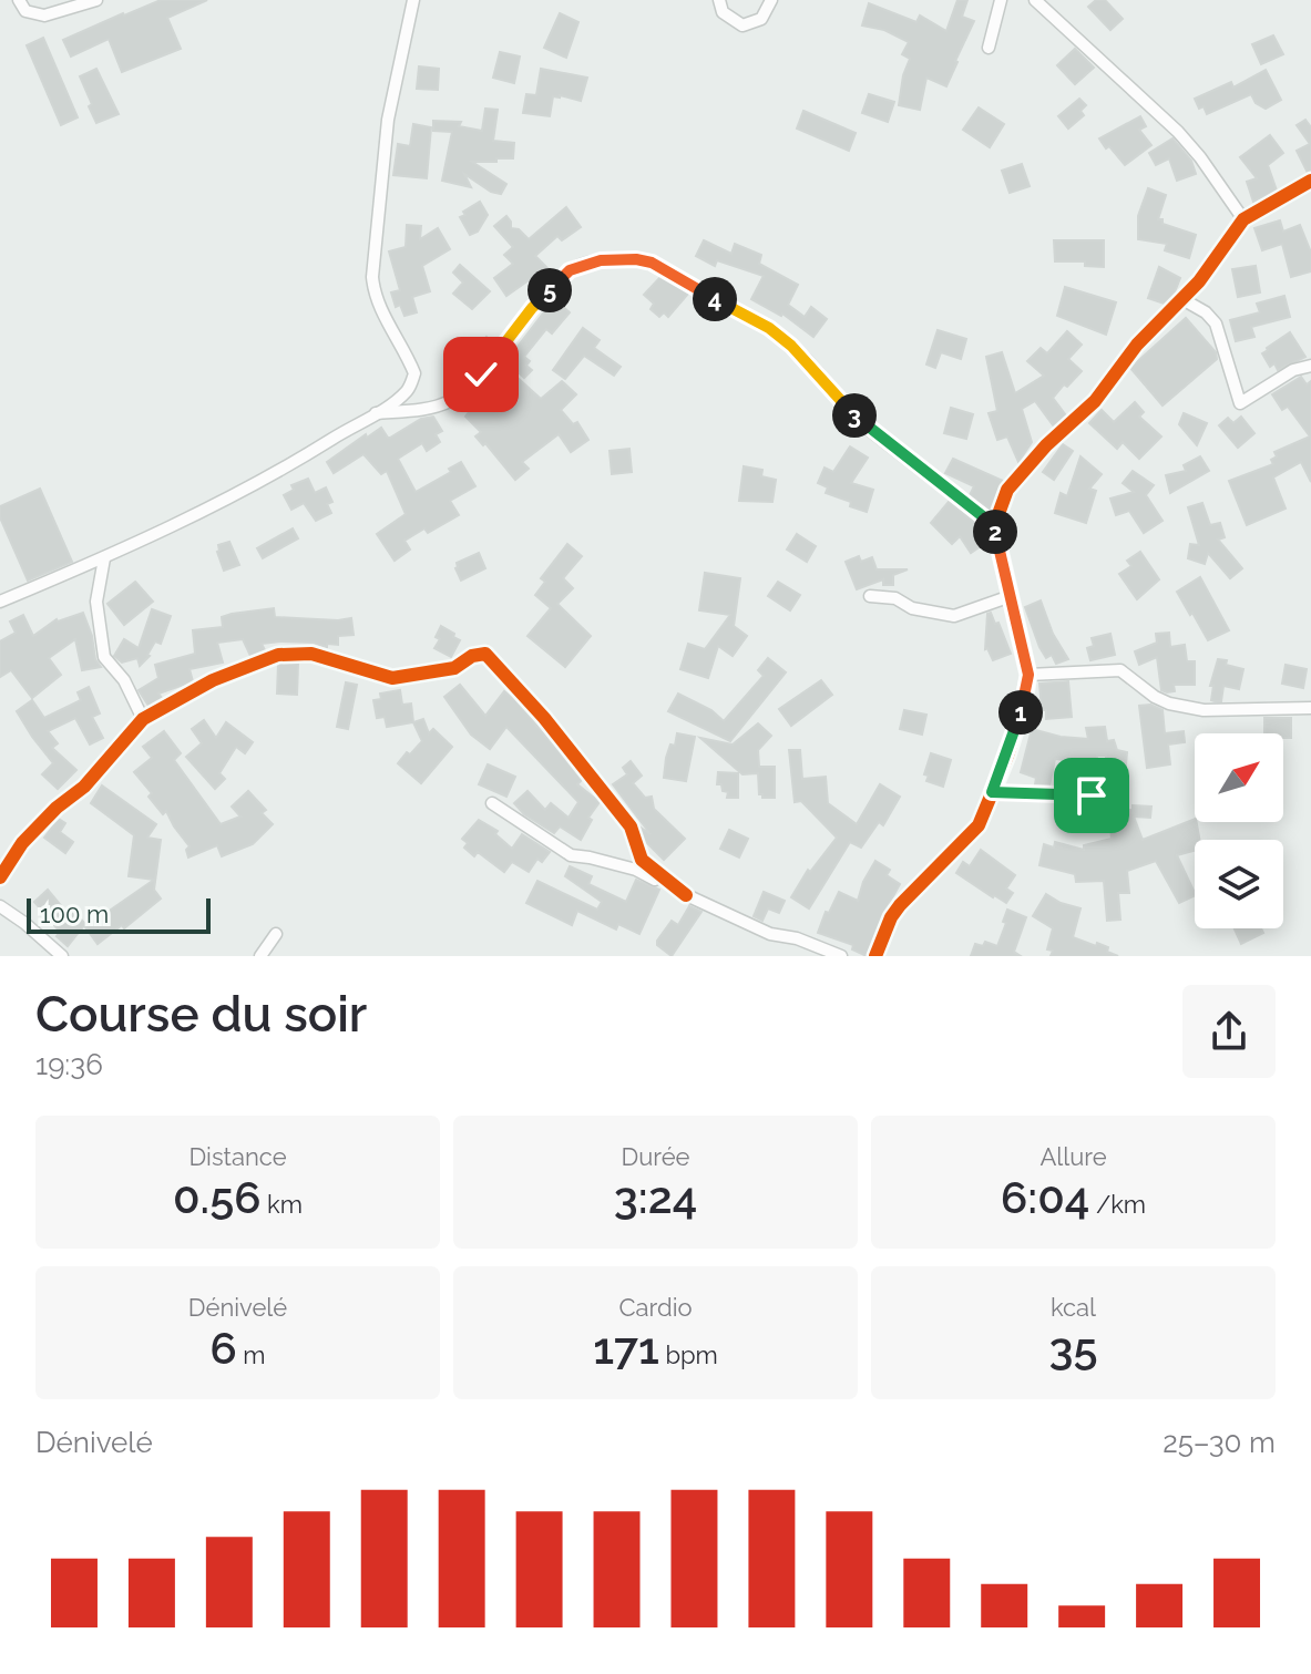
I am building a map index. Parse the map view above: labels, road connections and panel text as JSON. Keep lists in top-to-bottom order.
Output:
{
  "scale_bar": "100 m",
  "north": "top right",
  "page": {
    "pins": [
      "5",
      "4",
      "3",
      "2",
      "1"
    ],
    "scale": "100 m",
    "heading": ["Course du soir", "19:36"],
    "stats": [
      ["Distance", "0.56 km"],
      ["Durée", "3:24"],
      ["Allure", "6:04 /km"],
      ["Dénivelé", "6 m"],
      ["Cardio", "171 bpm"],
      ["kcal", "35"]
    ],
    "chart": ["Dénivelé", "25–30 m"]
  }
}
